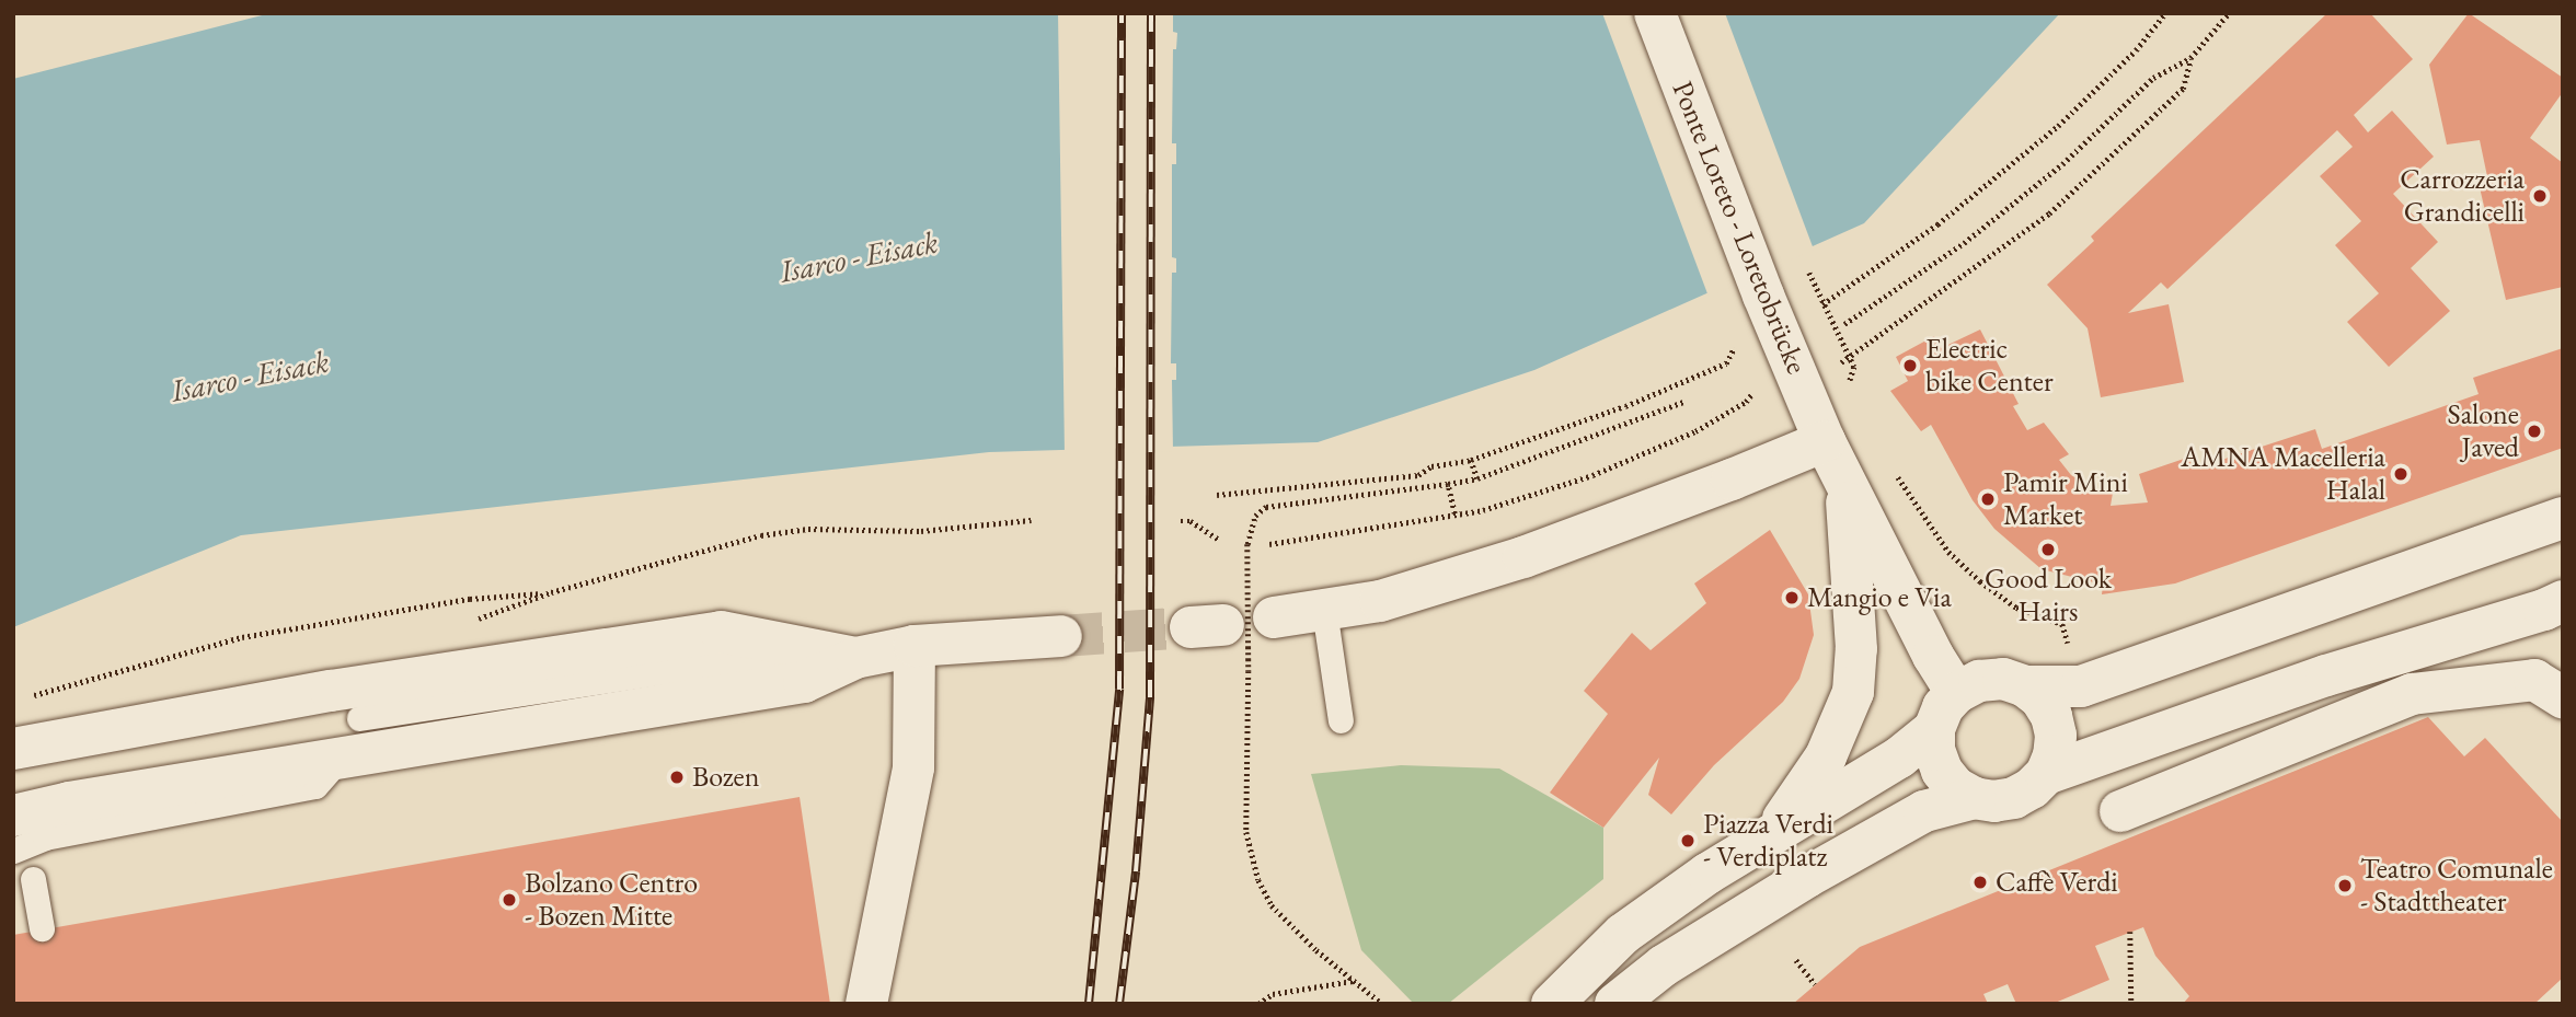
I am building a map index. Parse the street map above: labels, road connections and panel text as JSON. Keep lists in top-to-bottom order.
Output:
{
  "streets": {
    "main road": ["Ponte Loreto - Loretobrücke"]
  },
  "water": ["Isarco - Eisack"],
  "places": [
    "Carrozzeria Grandicelli",
    "Electric bike Center",
    "Salone Javed",
    "AMNA Macelleria Halal",
    "Pamir Mini Market",
    "Good Look Hairs",
    "Mangio e Via",
    "Bozen",
    "Piazza Verdi - Verdiplatz",
    "Caffè Verdi",
    "Teatro Comunale - Stadttheater",
    "Bolzano Centro - Bozen Mitte"
  ]
}
